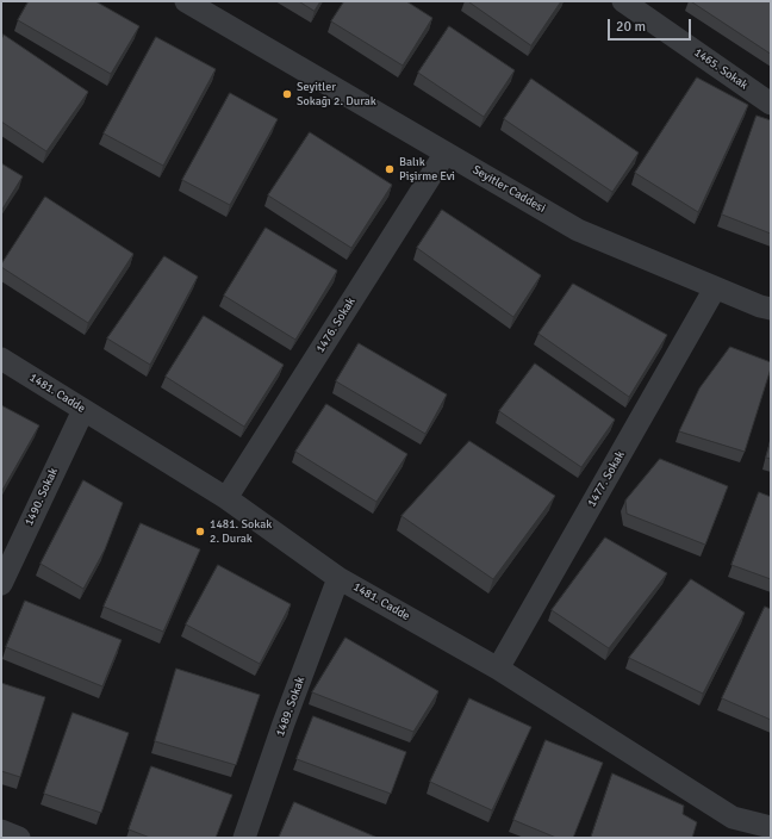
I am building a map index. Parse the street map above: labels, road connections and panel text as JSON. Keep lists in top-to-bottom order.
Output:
{
  "streets": {
    "street": [
      "1465. Sokak",
      "Seyitler Caddesi",
      "1476. Sokak",
      "1481. Cadde",
      "1477. Sokak",
      "1490. Sokak",
      "1489. Sokak"
    ]
  },
  "crossings": [
    ["Seyitler Caddesi", "1476. Sokak"],
    ["Seyitler Caddesi", "1477. Sokak"],
    ["1476. Sokak", "1481. Cadde"],
    ["1481. Cadde", "1477. Sokak"],
    ["1481. Cadde", "1490. Sokak"],
    ["1481. Cadde", "1489. Sokak"]
  ],
  "places": ["Seyitler Sokağı 2. Durak", "Balık Pişirme Evi", "1481. Sokak 2. Durak"],
  "scale_bar": "20 m"
}
